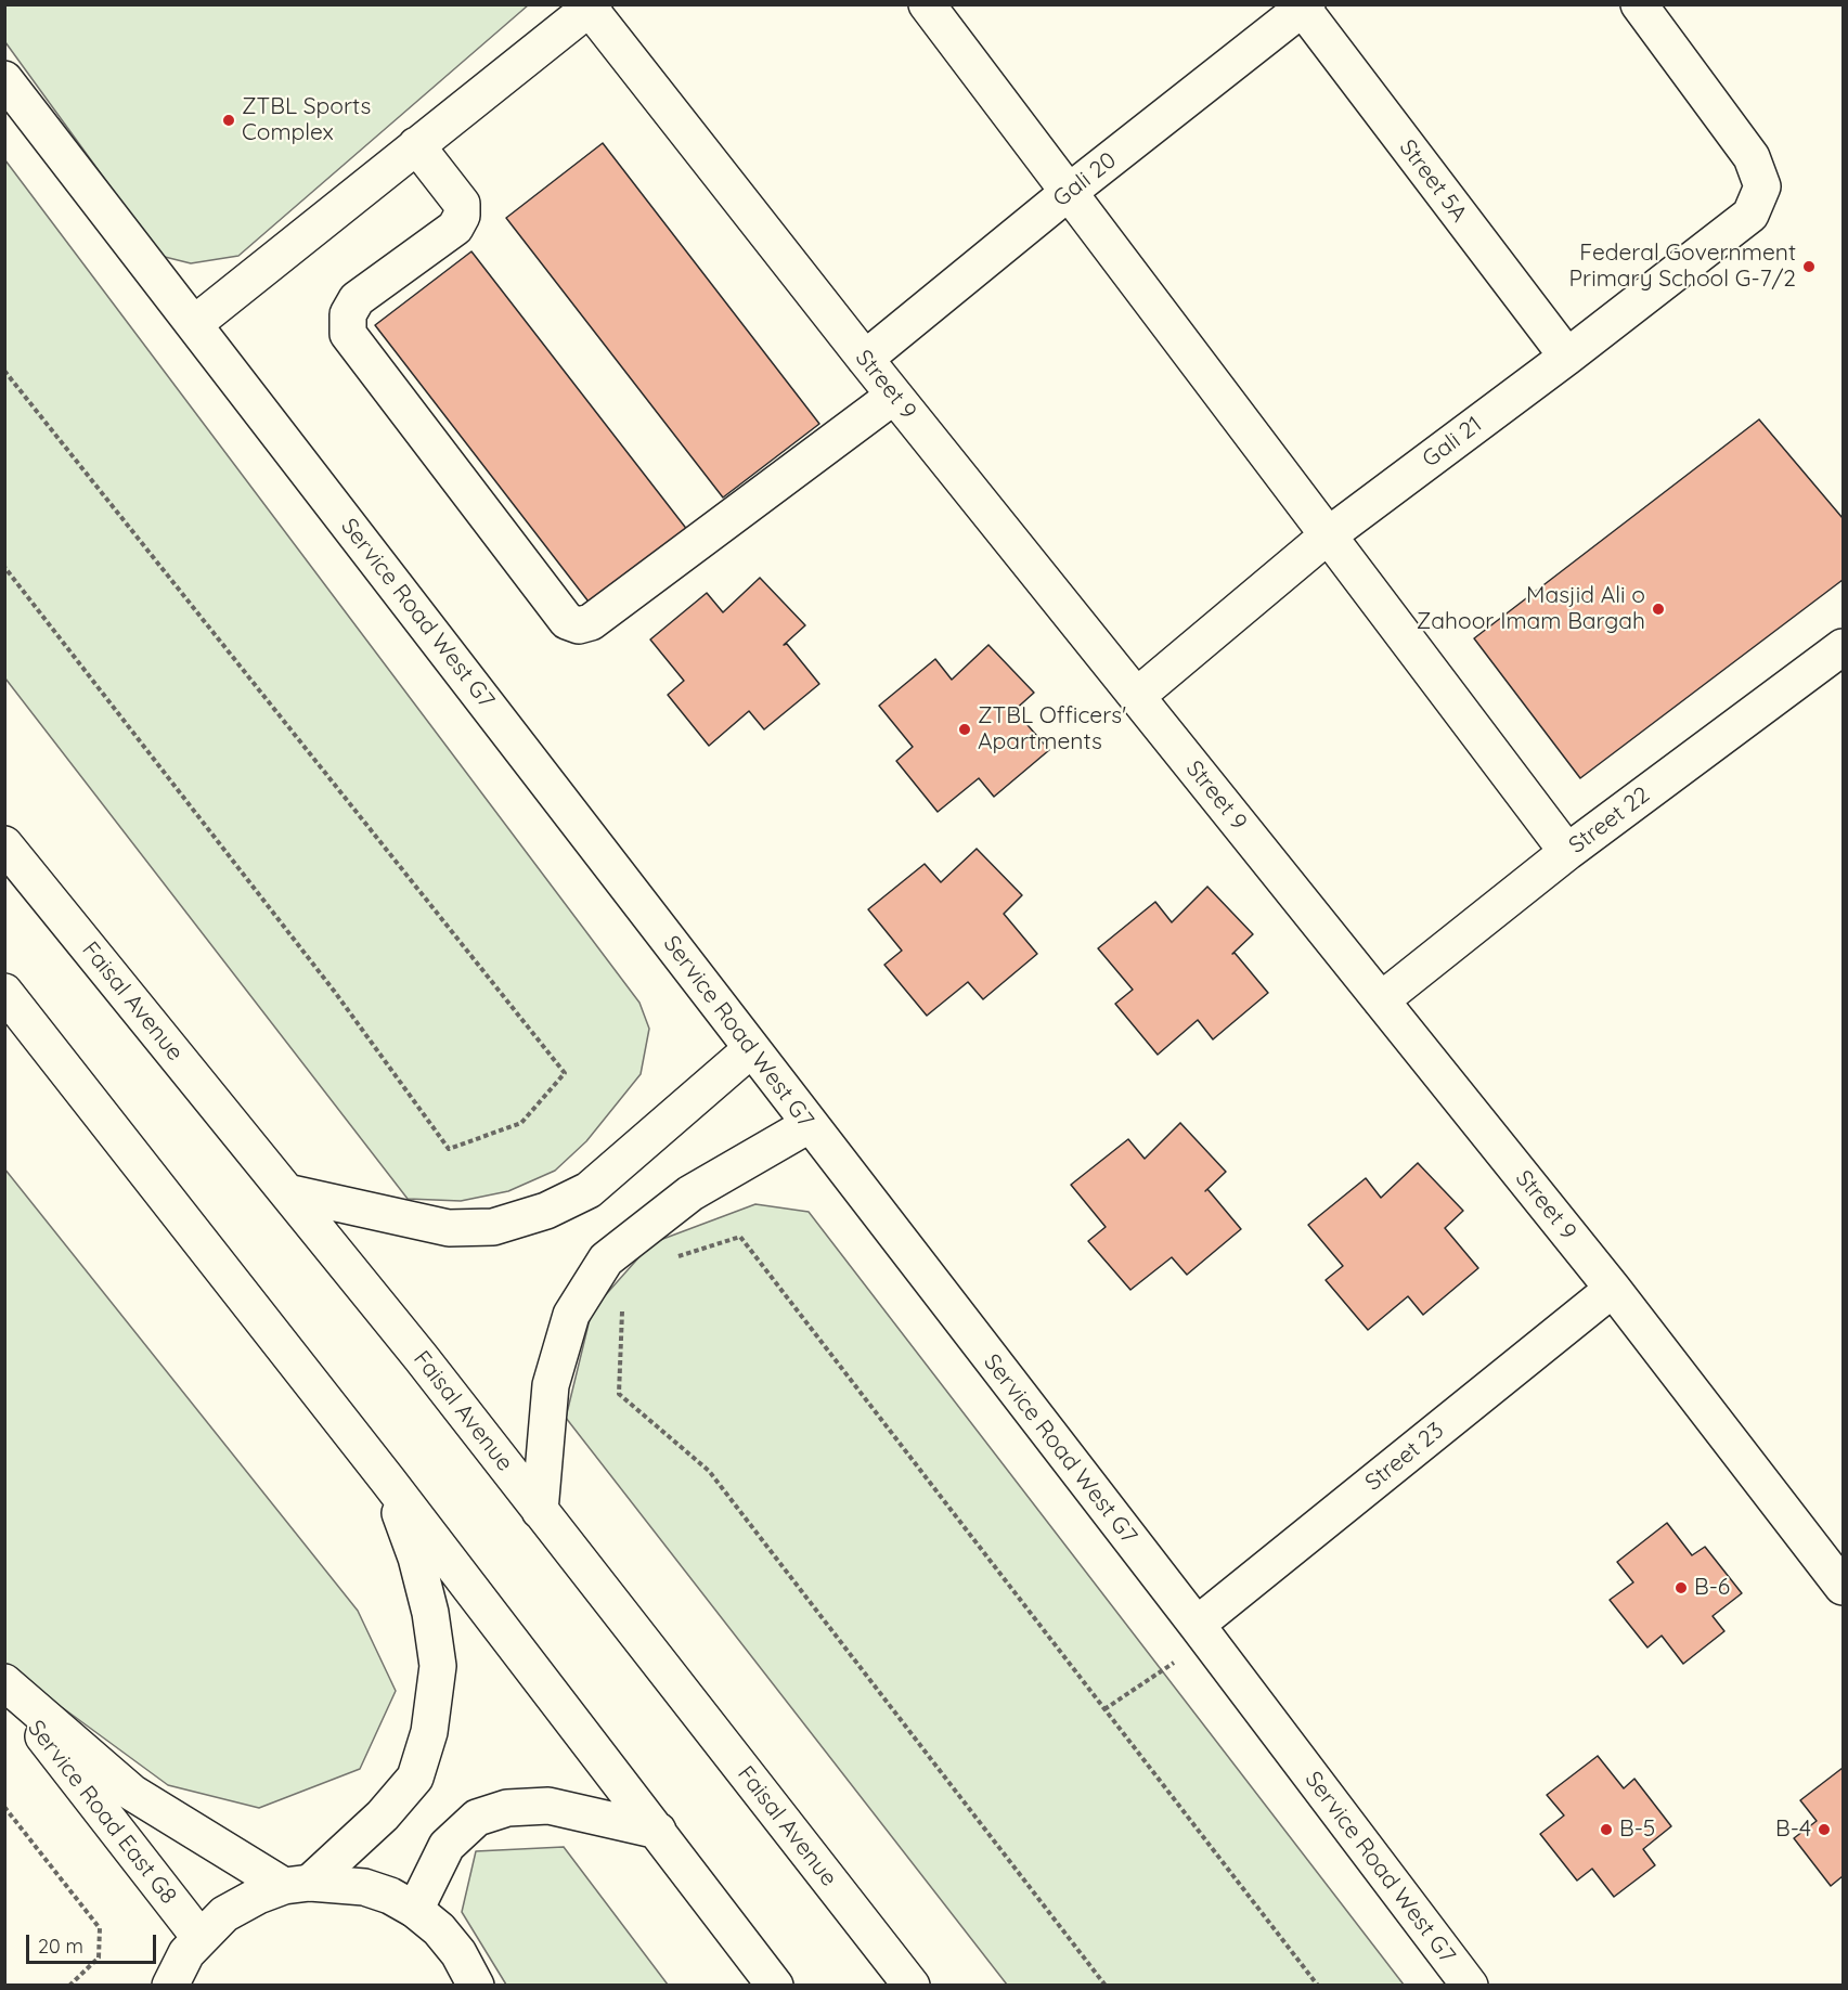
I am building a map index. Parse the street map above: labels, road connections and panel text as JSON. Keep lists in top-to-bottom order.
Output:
{
  "streets": {
    "street": [
      "Gali 20",
      "Street 5A",
      "Street 9",
      "Gali 21",
      "Service Road West G7",
      "Street 22",
      "Faisal Avenue",
      "Street 23",
      "Service Road East G8"
    ]
  },
  "crossings": [
    ["Gali 20", "Street 5A"],
    ["Gali 20", "Street 9"],
    ["Street 5A", "Gali 21"],
    ["Street 9", "Gali 21"],
    ["Street 9", "Street 22"],
    ["Street 9", "Street 23"],
    ["Service Road West G7", "Street 23"]
  ],
  "places": [
    "ZTBL Sports Complex",
    "Federal Government Primary School G-7/2",
    "Masjid Ali o Zahoor Imam Bargah",
    "ZTBL Officers' Apartments",
    "B-6",
    "B-5",
    "B-4"
  ],
  "scale_bar": "20 m"
}
